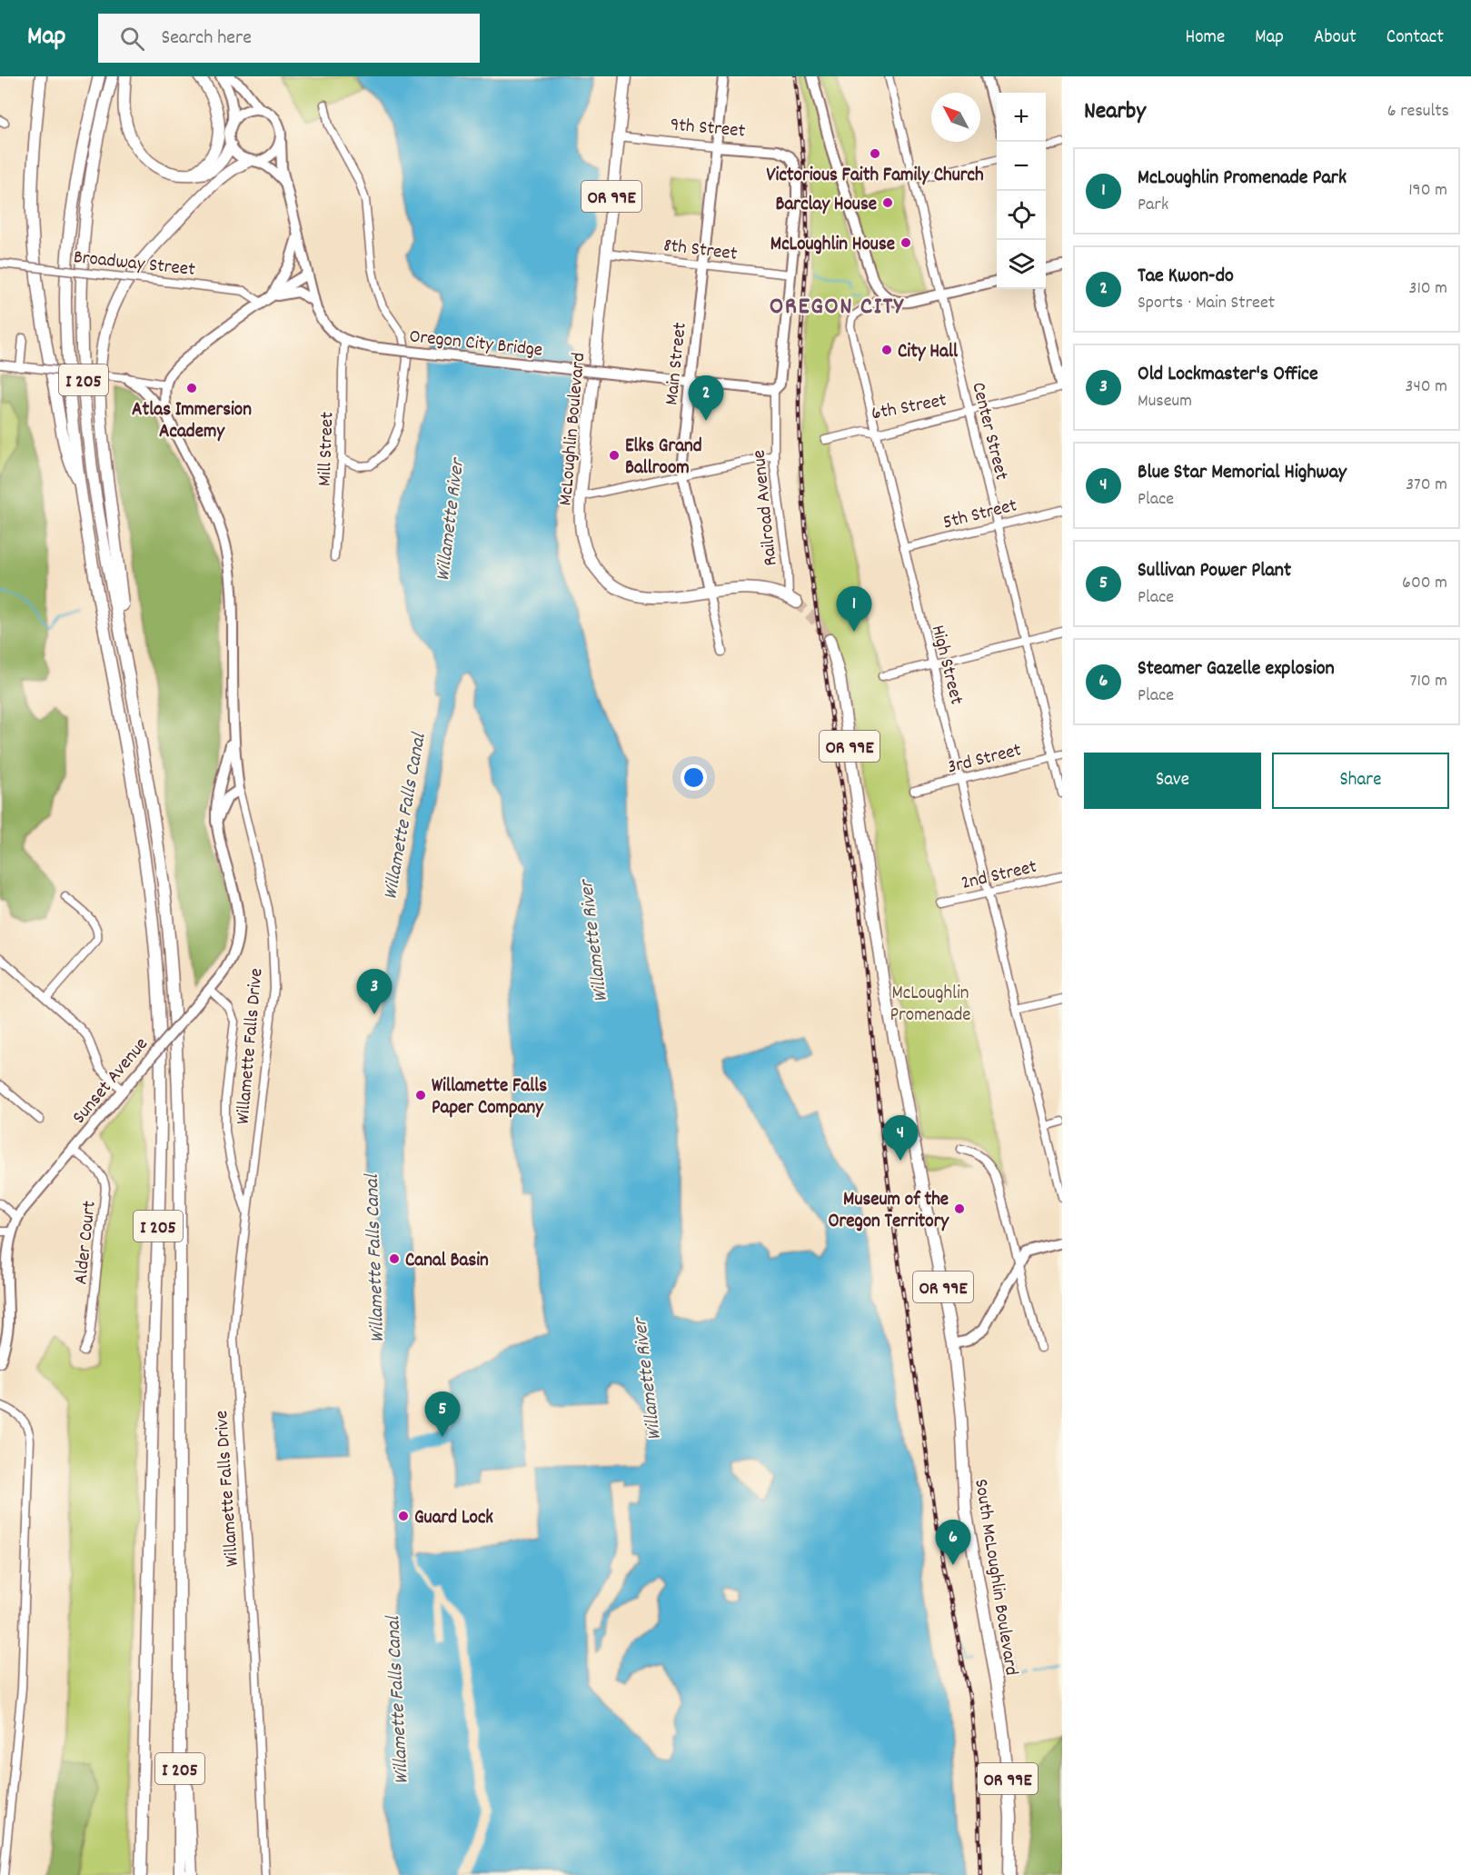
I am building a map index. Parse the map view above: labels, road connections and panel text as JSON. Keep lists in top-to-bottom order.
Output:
{
  "streets": {
    "highway": [
      "OR 99E",
      "I 205",
      "McLoughlin Boulevard",
      "South McLoughlin Boulevard"
    ],
    "main road": [
      "9th Street",
      "Oregon City Bridge",
      "Main Street",
      "Railroad Avenue",
      "Willamette Falls Drive",
      "Sunset Avenue"
    ],
    "street": [
      "8th Street",
      "Broadway Street",
      "6th Street",
      "Center Street",
      "Mill Street",
      "5th Street",
      "High Street",
      "3rd Street",
      "2nd Street",
      "Alder Court"
    ]
  },
  "crossings": [
    ["9th Street", "Main Street"],
    ["9th Street", "McLoughlin Boulevard"],
    ["9th Street", "Railroad Avenue"],
    ["8th Street", "Main Street"],
    ["8th Street", "McLoughlin Boulevard"],
    ["8th Street", "Railroad Avenue"],
    ["Oregon City Bridge", "Main Street"],
    ["Oregon City Bridge", "Mill Street"],
    ["Oregon City Bridge", "Railroad Avenue"],
    ["Main Street", "McLoughlin Boulevard"],
    ["6th Street", "Center Street"],
    ["6th Street", "High Street"],
    ["McLoughlin Boulevard", "Railroad Avenue"],
    ["Center Street", "5th Street"],
    ["Center Street", "3rd Street"],
    ["5th Street", "High Street"],
    ["High Street", "3rd Street"],
    ["High Street", "2nd Street"],
    ["Willamette Falls Drive", "Sunset Avenue"],
    ["Sunset Avenue", "Alder Court"]
  ],
  "districts": ["OREGON CITY"],
  "water": ["Willamette River", "Willamette Falls Canal"],
  "parks": ["McLoughlin Promenade"],
  "places": [
    "Victorious Faith Family Church",
    "Barclay House",
    "McLoughlin House",
    "City Hall",
    "Atlas Immersion Academy",
    "Elks Grand Ballroom",
    "Willamette Falls Paper Company",
    "Museum of the Oregon Territory",
    "Canal Basin",
    "Guard Lock"
  ],
  "north": "top left",
  "page": {
    "header": "Map",
    "search": "Search here",
    "nav": [
      "Home",
      "Map",
      "About",
      "Contact"
    ],
    "heading": ["Nearby", "6 results"],
    "map_buttons": ["+", "−"],
    "list": [
      {
        "mark": "1",
        "name": "McLoughlin Promenade Park",
        "note": "Park",
        "value": "190 m"
      },
      {
        "mark": "2",
        "name": "Tae Kwon-do",
        "note": "Sports · Main Street",
        "value": "310 m"
      },
      {
        "mark": "3",
        "name": "Old Lockmaster's Office",
        "note": "Museum",
        "value": "340 m"
      },
      {
        "mark": "4",
        "name": "Blue Star Memorial Highway",
        "note": "Place",
        "value": "370 m"
      },
      {
        "mark": "5",
        "name": "Sullivan Power Plant",
        "note": "Place",
        "value": "600 m"
      },
      {
        "mark": "6",
        "name": "Steamer Gazelle explosion",
        "note": "Place",
        "value": "710 m"
      }
    ],
    "pins": [
      "2",
      "1",
      "3",
      "4",
      "5",
      "6"
    ],
    "buttons": ["Save", "Share"]
  }
}
